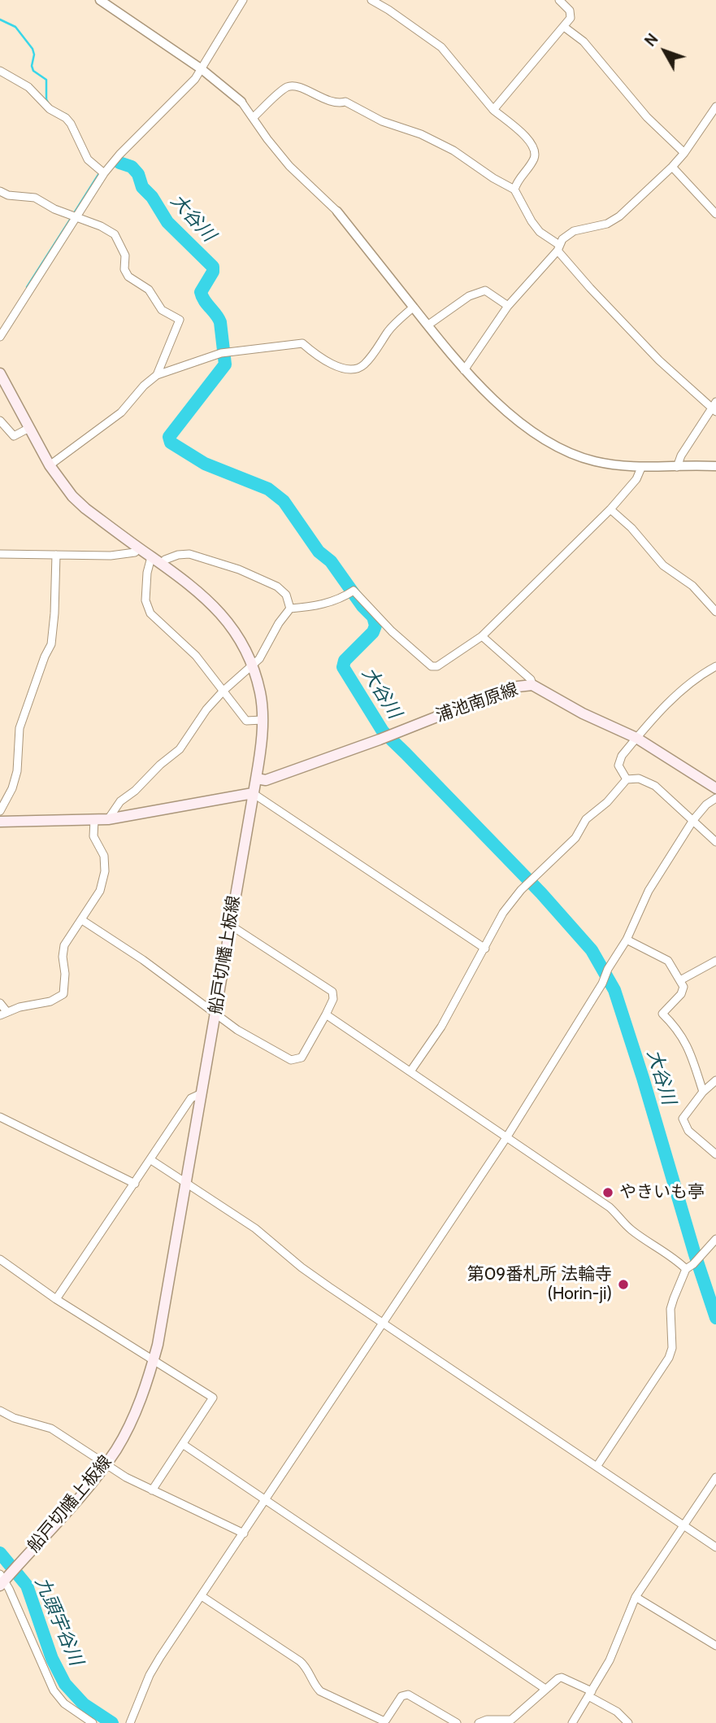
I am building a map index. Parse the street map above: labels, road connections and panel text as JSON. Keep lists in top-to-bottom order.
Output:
{
  "streets": {
    "main road": ["浦池南原線", "船戸切幡上板線"]
  },
  "crossings": [
    ["浦池南原線", "船戸切幡上板線"]
  ],
  "water": ["大谷川", "九頭宇谷川"],
  "places": ["やきいも亭", "第09番札所 法輪寺 (Horin-ji)"],
  "north": "top left"
}
